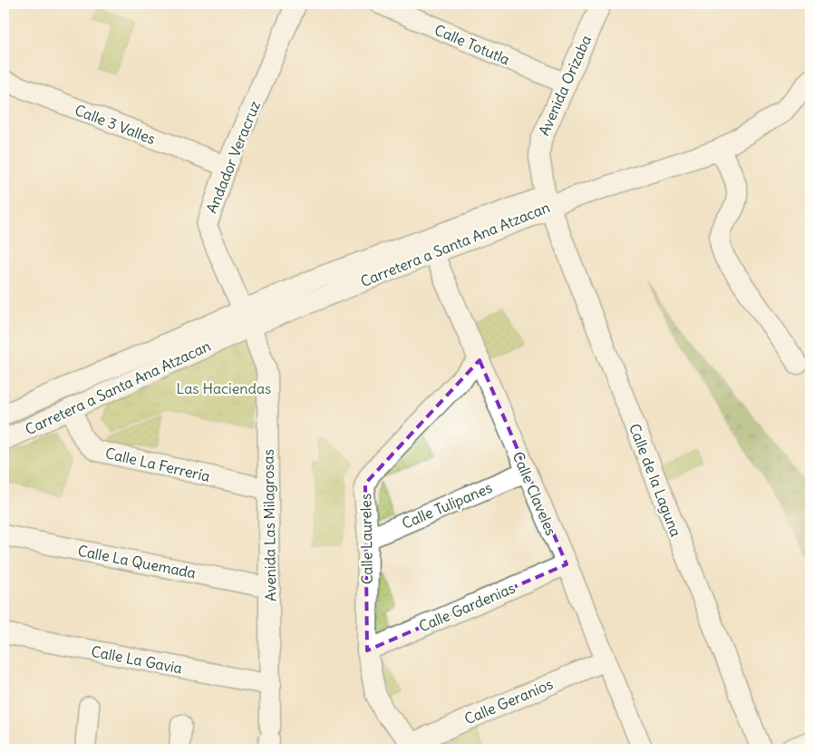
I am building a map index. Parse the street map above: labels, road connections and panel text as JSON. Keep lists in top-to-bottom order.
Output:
{
  "streets": {
    "street": [
      "Calle Totutla",
      "Avenida Orizaba",
      "Calle 3 Valles",
      "Andador Veracruz",
      "Carretera a Santa Ana Atzacan",
      "Calle La Ferrería",
      "Calle de la Laguna",
      "Calle Claveles",
      "Calle Tulipanes",
      "Avenida Las Milagrosas",
      "Calle Laureles",
      "Calle La Quemada",
      "Calle Gardenias",
      "Calle La Gavia",
      "Calle Geranios"
    ]
  },
  "crossings": [
    ["Calle Totutla", "Avenida Orizaba"],
    ["Avenida Orizaba", "Carretera a Santa Ana Atzacan"],
    ["Avenida Orizaba", "Calle de la Laguna"],
    ["Calle 3 Valles", "Andador Veracruz"],
    ["Andador Veracruz", "Carretera a Santa Ana Atzacan"],
    ["Andador Veracruz", "Avenida Las Milagrosas"],
    ["Carretera a Santa Ana Atzacan", "Calle La Ferrería"],
    ["Carretera a Santa Ana Atzacan", "Calle de la Laguna"],
    ["Carretera a Santa Ana Atzacan", "Calle Claveles"],
    ["Carretera a Santa Ana Atzacan", "Avenida Las Milagrosas"],
    ["Calle La Ferrería", "Avenida Las Milagrosas"],
    ["Calle Claveles", "Calle Tulipanes"],
    ["Calle Claveles", "Calle Laureles"],
    ["Calle Claveles", "Calle Gardenias"],
    ["Calle Claveles", "Calle Geranios"],
    ["Calle Tulipanes", "Calle Laureles"],
    ["Avenida Las Milagrosas", "Calle La Quemada"],
    ["Avenida Las Milagrosas", "Calle La Gavia"],
    ["Calle Laureles", "Calle Gardenias"],
    ["Calle Laureles", "Calle Geranios"]
  ],
  "parks": ["Las Haciendas"]
}
